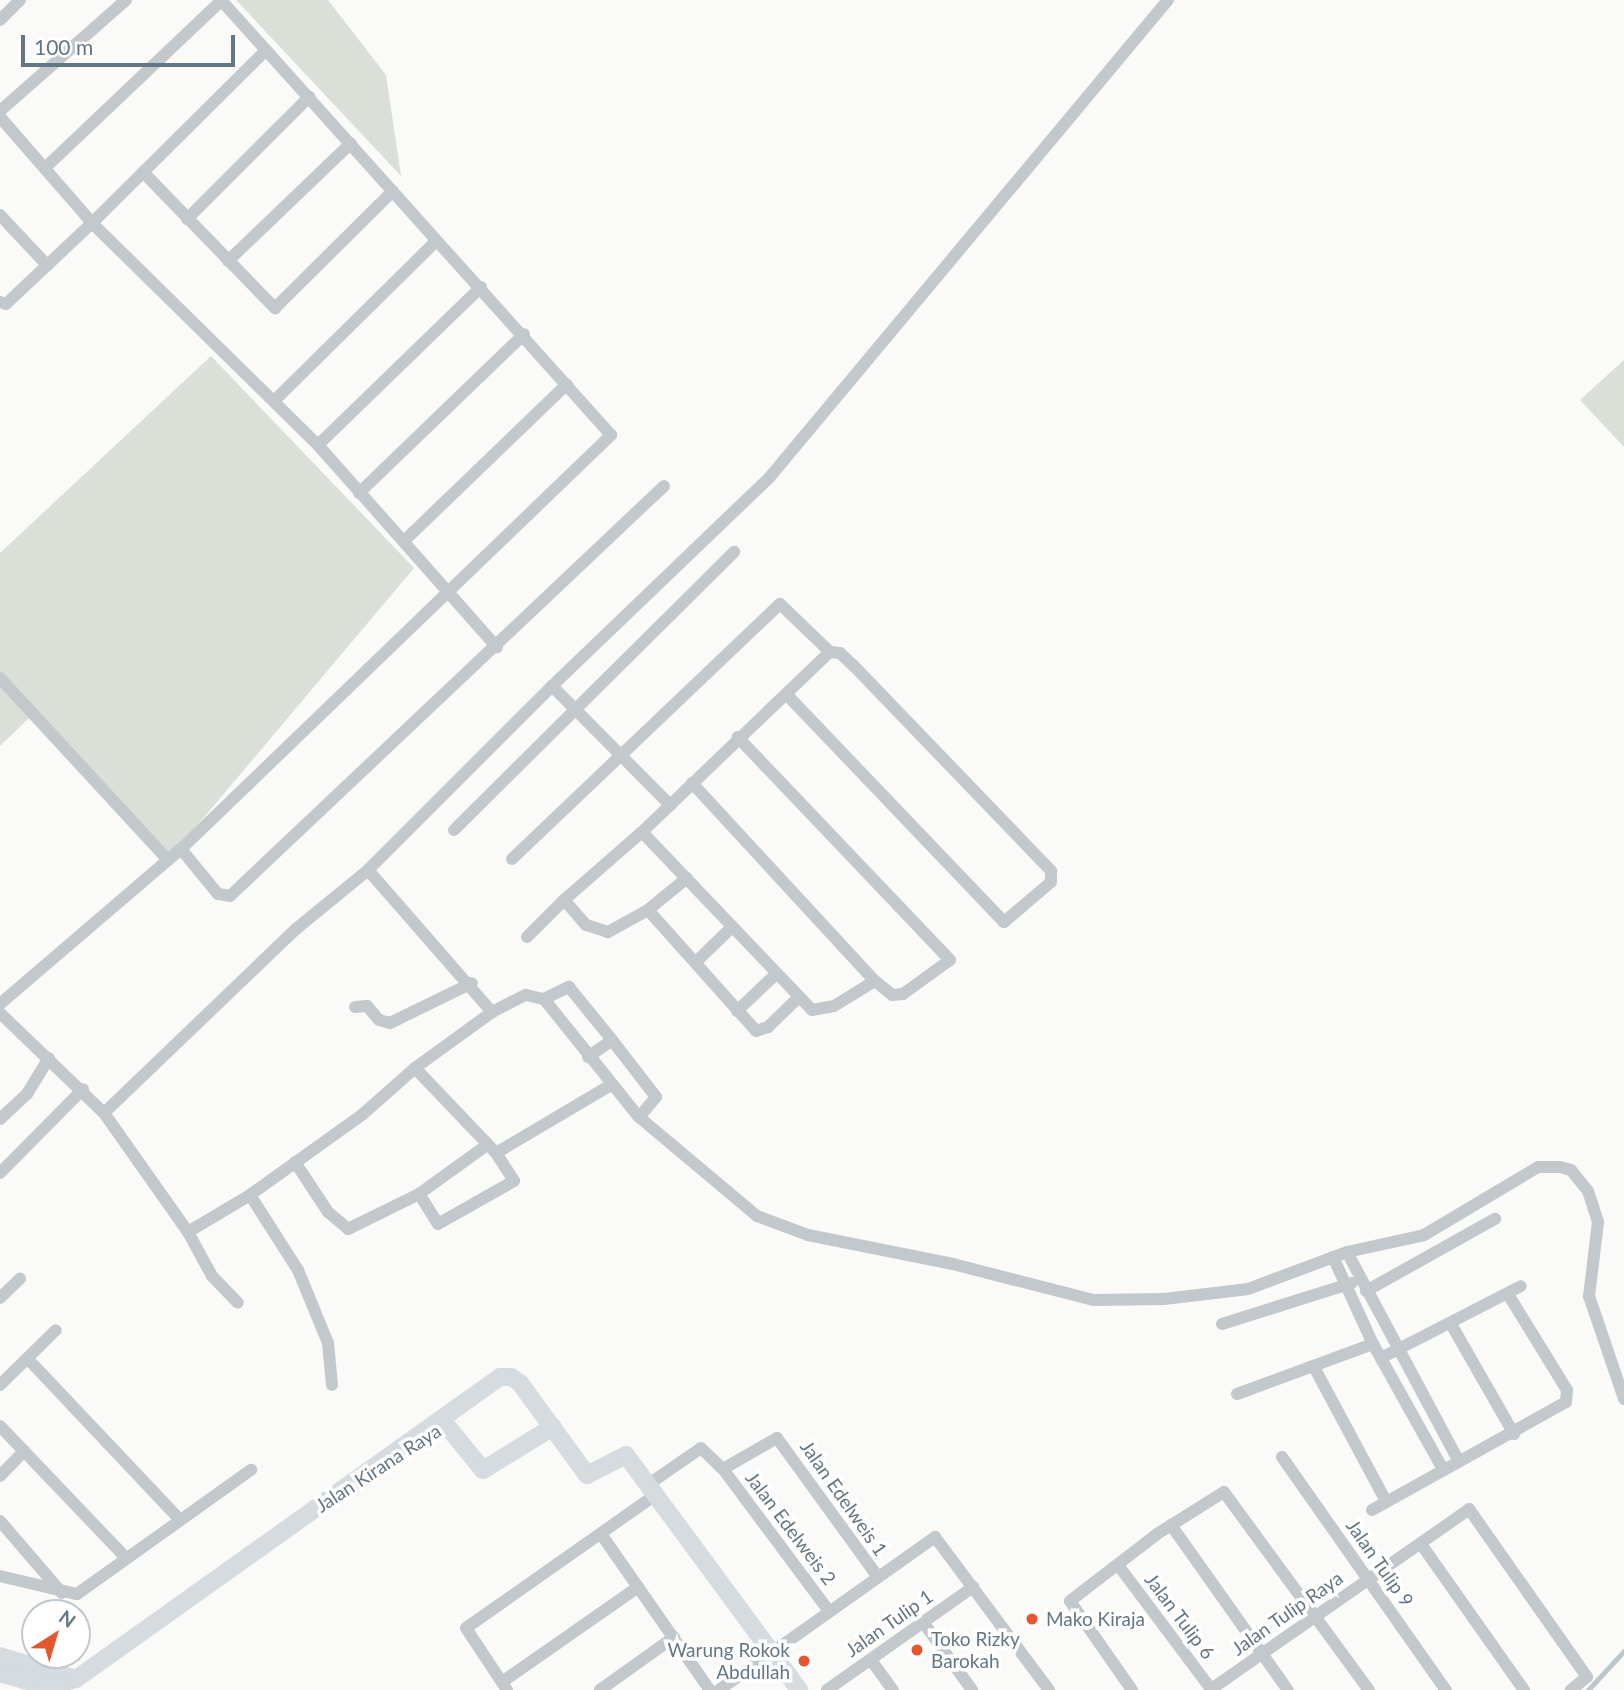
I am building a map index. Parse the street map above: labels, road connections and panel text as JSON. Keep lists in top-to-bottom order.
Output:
{
  "streets": {
    "street": [
      "Jalan Kirana Raya",
      "Jalan Edelweis 1",
      "Jalan Edelweis 2",
      "Jalan Tulip 9",
      "Jalan Tulip Raya",
      "Jalan Tulip 6",
      "Jalan Tulip 1"
    ]
  },
  "crossings": [
    ["Jalan Edelweis 1", "Jalan Edelweis 2"],
    ["Jalan Edelweis 1", "Jalan Tulip 1"],
    ["Jalan Tulip 9", "Jalan Tulip Raya"],
    ["Jalan Tulip Raya", "Jalan Tulip 6"]
  ],
  "places": ["Mako Kiraja", "Toko Rizky Barokah", "Warung Rokok Abdullah"],
  "scale_bar": "100 m",
  "north": "top right"
}
